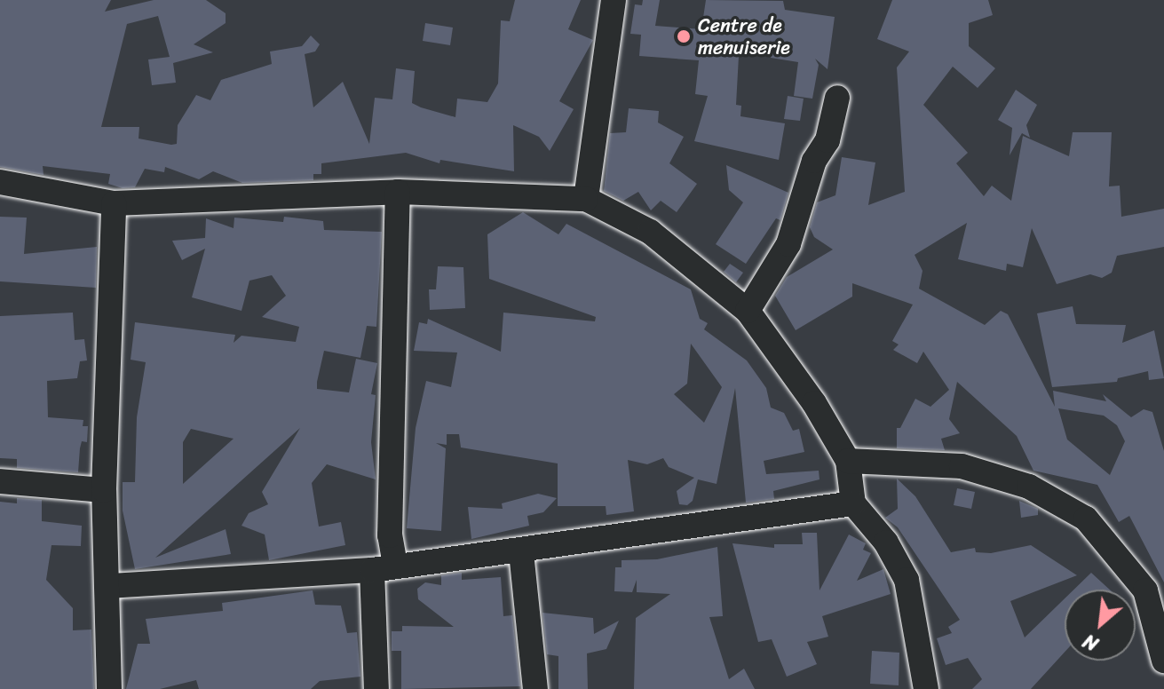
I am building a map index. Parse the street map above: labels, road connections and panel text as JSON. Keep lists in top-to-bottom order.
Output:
{
  "places": ["Centre de menuiserie"],
  "north": "bottom left"
}
